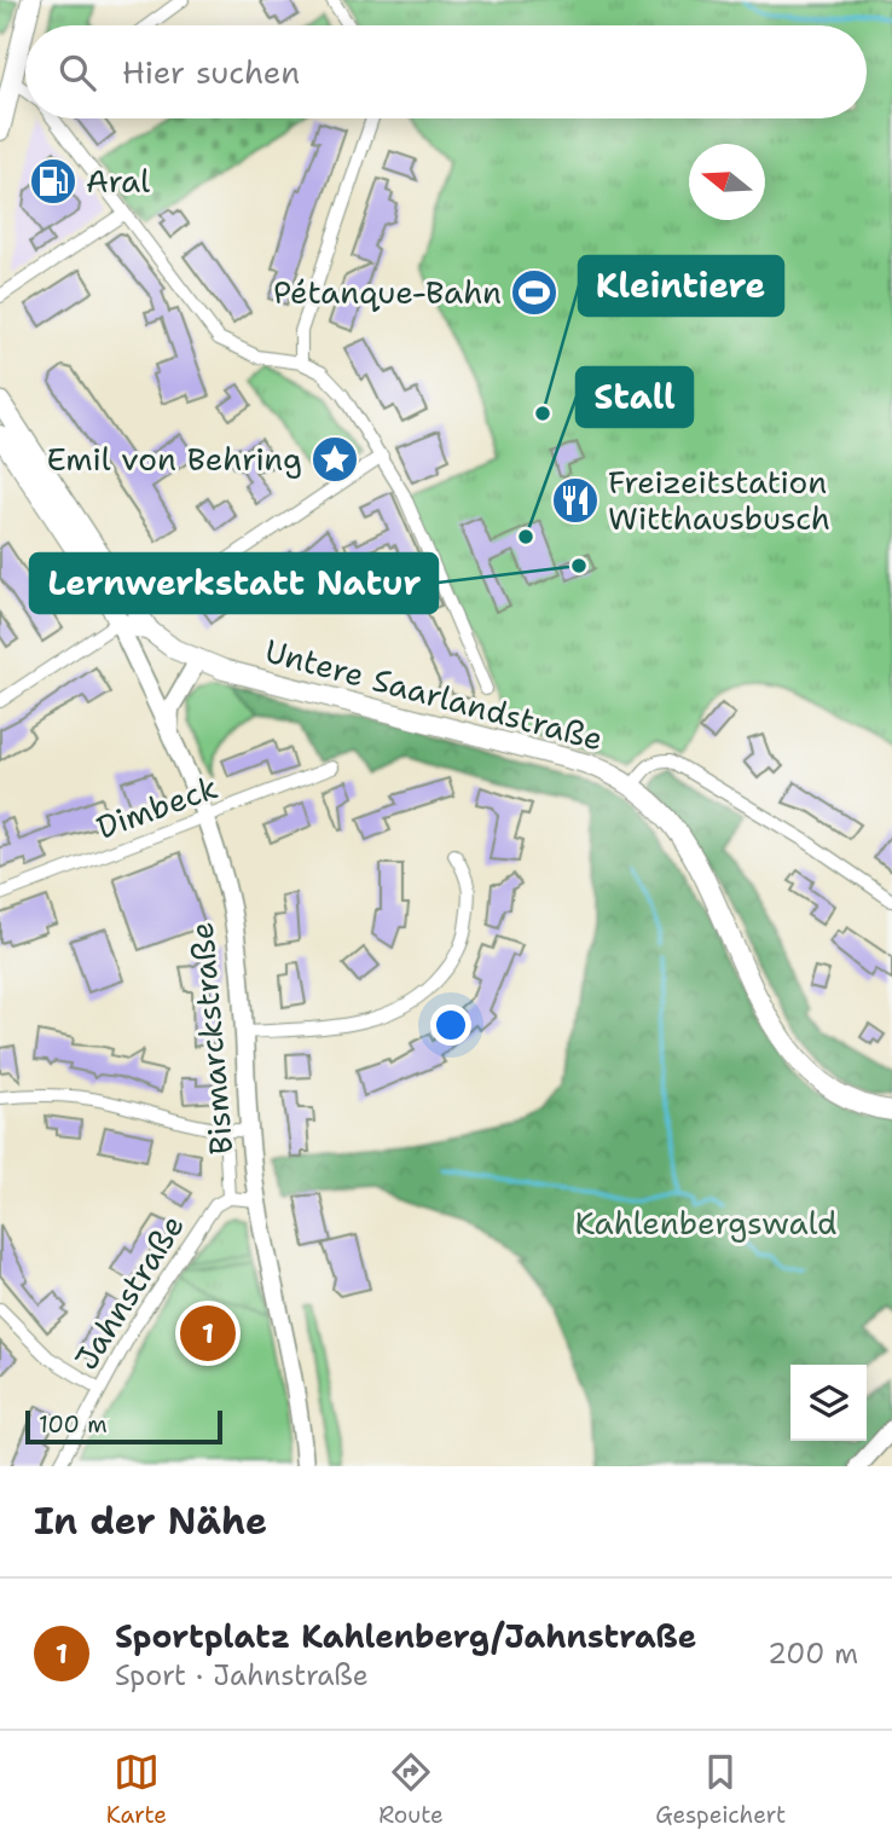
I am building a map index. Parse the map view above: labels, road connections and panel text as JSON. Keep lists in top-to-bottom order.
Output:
{
  "streets": {
    "main road": ["Untere Saarlandstraße", "Bismarckstraße"],
    "street": ["Dimbeck", "Jahnstraße"]
  },
  "crossings": [
    ["Dimbeck", "Bismarckstraße"],
    ["Bismarckstraße", "Jahnstraße"]
  ],
  "parks": ["Kahlenbergswald"],
  "places": {
    "fuel station": ["Aral"],
    "sports": ["Pétanque-Bahn"],
    "other": ["Kleintiere", "Stall", "Lernwerkstatt Natur"],
    "place": ["Emil von Behring"],
    "restaurant": ["Freizeitstation Witthausbusch"]
  },
  "scale_bar": "100 m",
  "north": "left",
  "page": {
    "search": "Hier suchen",
    "pins": "1",
    "scale": "100 m",
    "heading": "In der Nähe",
    "list": [
      {
        "mark": "1",
        "name": "Sportplatz Kahlenberg/Jahnstraße",
        "note": "Sport · Jahnstraße",
        "value": "200 m"
      }
    ],
    "nav": ["Karte", "Route", "Gespeichert"]
  }
}
